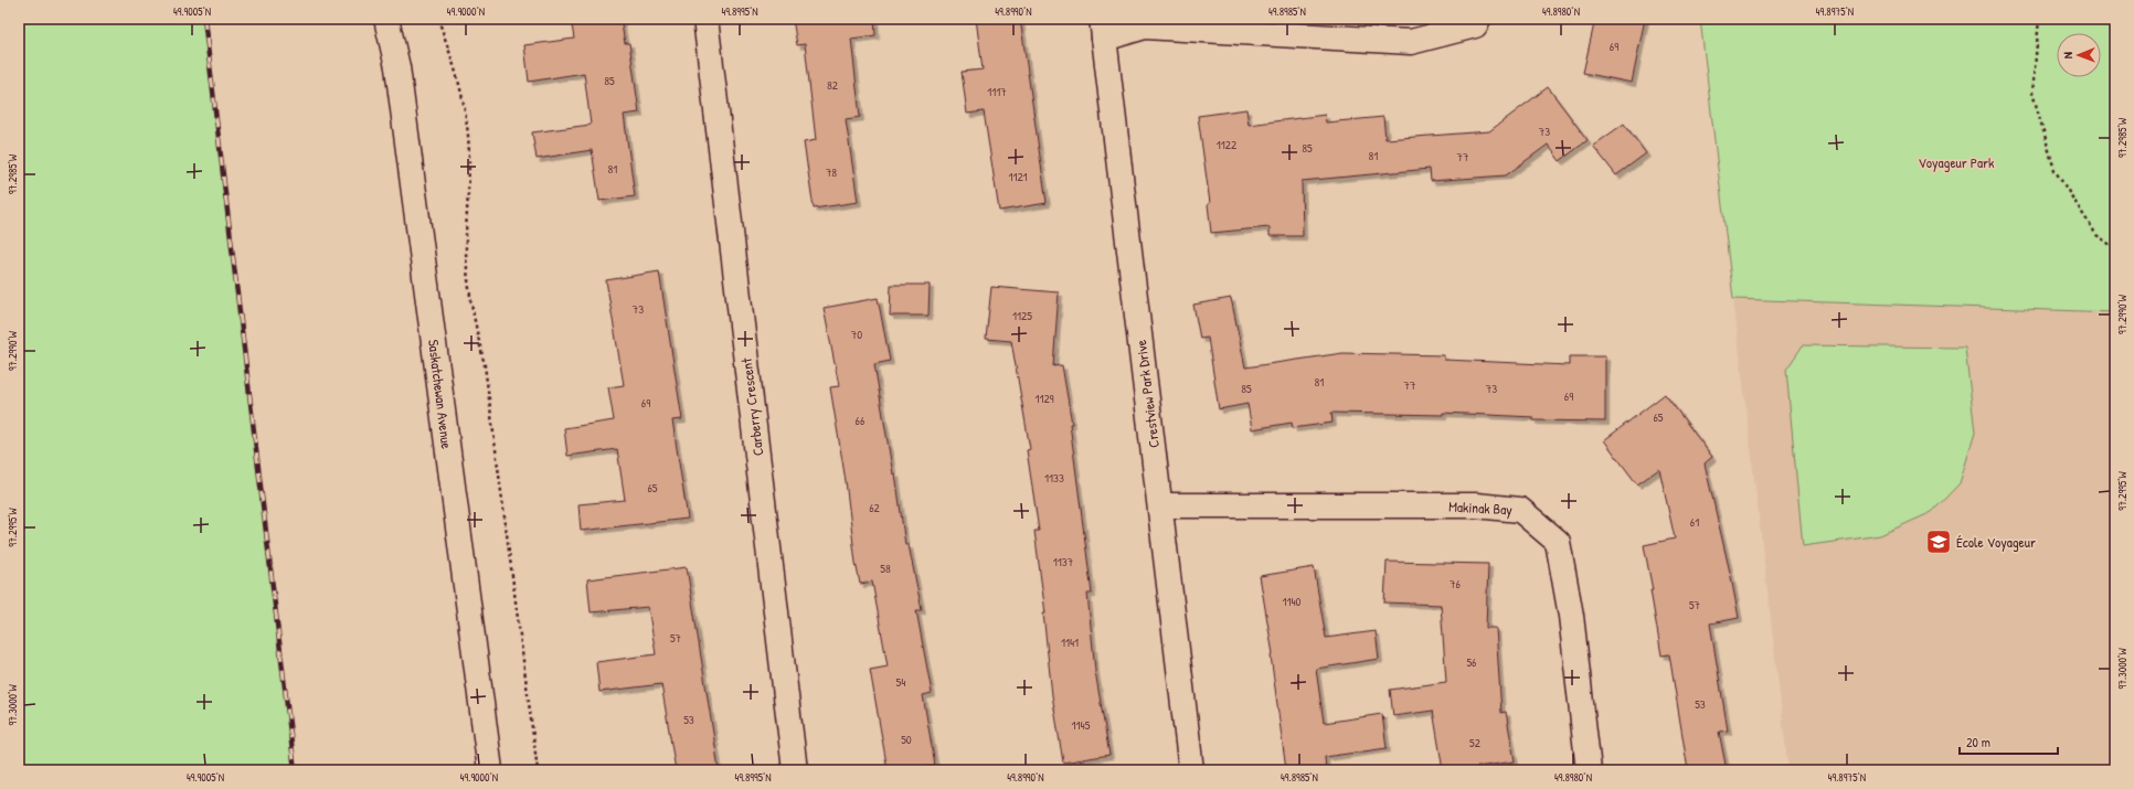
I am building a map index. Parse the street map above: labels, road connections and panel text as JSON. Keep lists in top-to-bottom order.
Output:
{
  "streets": {
    "street": [
      "Saskatchewan Avenue",
      "Crestview Park Drive",
      "Carberry Crescent",
      "Makinak Bay"
    ]
  },
  "crossings": [
    ["Crestview Park Drive", "Makinak Bay"]
  ],
  "parks": ["Voyageur Park"],
  "places": {
    "school or university": ["École Voyageur"]
  },
  "house_numbers": [
    "69",
    "85",
    "82",
    "1117",
    "73",
    "1122",
    "85",
    "81",
    "77",
    "81",
    "78",
    "1121",
    "73",
    "1125",
    "70",
    "81",
    "77",
    "85",
    "73",
    "69",
    "1129",
    "69",
    "65",
    "66",
    "1133",
    "65",
    "62",
    "61",
    "1137",
    "58",
    "76",
    "1140",
    "57",
    "57",
    "1141",
    "56",
    "54",
    "53",
    "53",
    "1145",
    "50",
    "52"
  ],
  "scale_bar": "20 m",
  "north": "left",
  "coordinates": [
    "49.9005°N",
    "49.9000°N",
    "49.8995°N",
    "49.8990°N",
    "49.8985°N",
    "49.8980°N",
    "49.8975°N",
    "97.2985°W",
    "97.2990°W",
    "97.2995°W",
    "97.3000°W"
  ]
}
